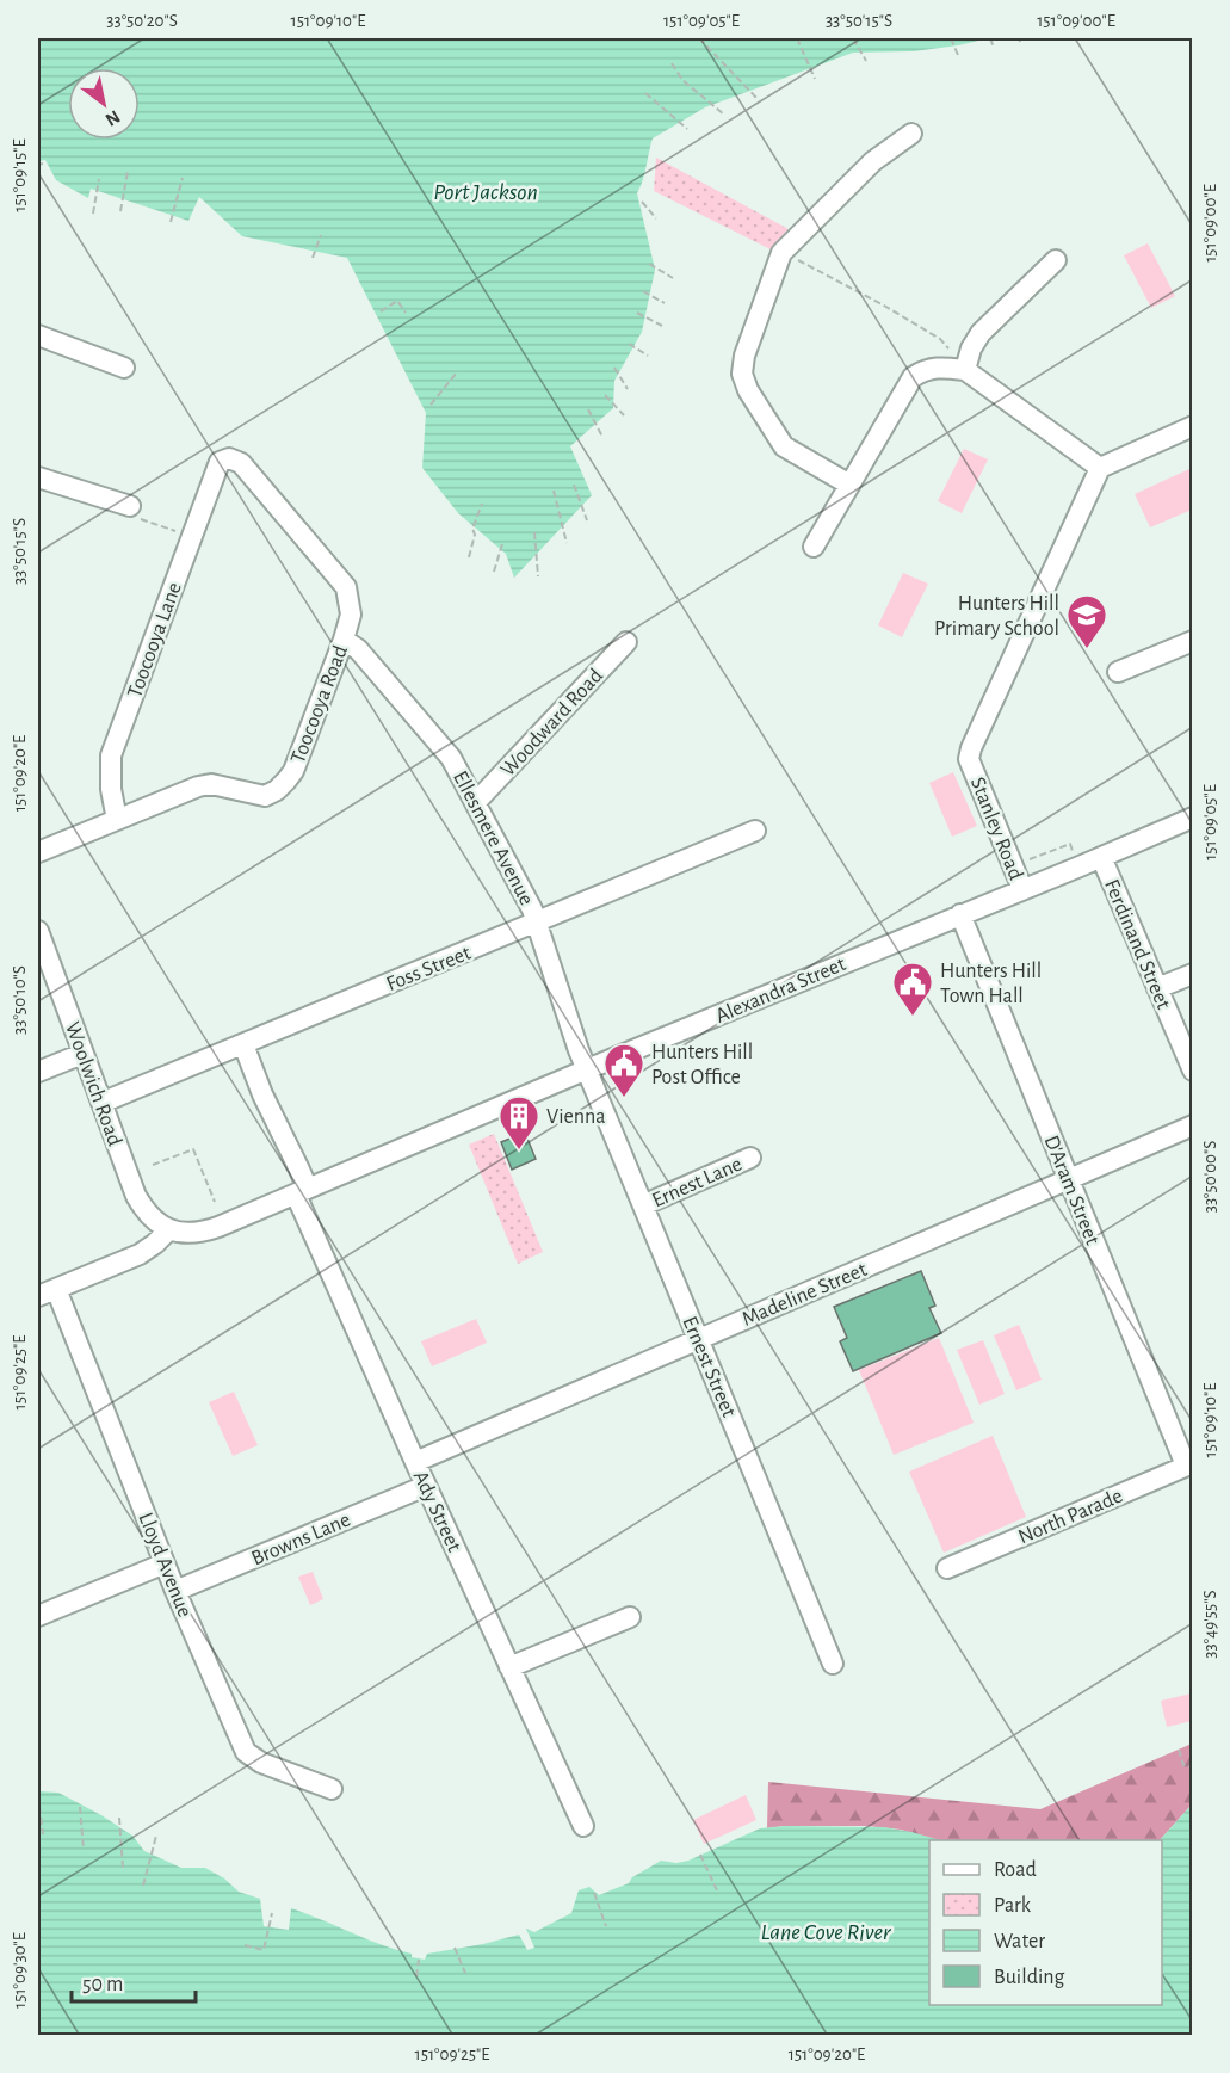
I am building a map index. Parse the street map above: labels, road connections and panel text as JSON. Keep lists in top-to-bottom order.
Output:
{
  "streets": {
    "street": [
      "Toocooya Lane",
      "Toocooya Road",
      "Woodward Road",
      "Stanley Road",
      "Ellesmere Avenue",
      "Ferdinand Street",
      "Foss Street",
      "Alexandra Street",
      "Woolwich Road",
      "Ernest Lane",
      "D'Aram Street",
      "Madeline Street",
      "Ernest Street",
      "Ady Street",
      "North Parade",
      "Browns Lane",
      "Lloyd Avenue"
    ]
  },
  "crossings": [
    ["Toocooya Lane", "Toocooya Road"],
    ["Toocooya Road", "Ellesmere Avenue"],
    ["Woodward Road", "Ellesmere Avenue"],
    ["Stanley Road", "Alexandra Street"],
    ["Ellesmere Avenue", "Foss Street"],
    ["Ellesmere Avenue", "Alexandra Street"],
    ["Ellesmere Avenue", "Ernest Street"],
    ["Ferdinand Street", "Alexandra Street"],
    ["Foss Street", "Woolwich Road"],
    ["Foss Street", "Ady Street"],
    ["Alexandra Street", "Woolwich Road"],
    ["Alexandra Street", "D'Aram Street"],
    ["Alexandra Street", "Ernest Street"],
    ["Alexandra Street", "Ady Street"],
    ["Ernest Lane", "Ernest Street"],
    ["D'Aram Street", "Madeline Street"],
    ["D'Aram Street", "North Parade"],
    ["Madeline Street", "Ernest Street"],
    ["Madeline Street", "Ady Street"],
    ["Ady Street", "Browns Lane"],
    ["Browns Lane", "Lloyd Avenue"]
  ],
  "water": ["Port Jackson", "Lane Cove River"],
  "places": {
    "school or university": ["Hunters Hill Primary School"],
    "public building": ["Hunters Hill Town Hall", "Hunters Hill Post Office"],
    "building": ["Vienna"]
  },
  "legend": [
    "Road",
    "Park",
    "Water",
    "Building"
  ],
  "scale_bar": "50 m",
  "north": "bottom right",
  "coordinates": [
    "33°50'20\"S",
    "151°09'10\"E",
    "151°09'05\"E",
    "33°50'15\"S",
    "151°09'00\"E",
    "151°09'15\"E",
    "151°09'20\"E",
    "33°50'10\"S",
    "33°50'00\"S",
    "151°09'25\"E",
    "33°49'55\"S",
    "151°09'30\"E"
  ]
}
